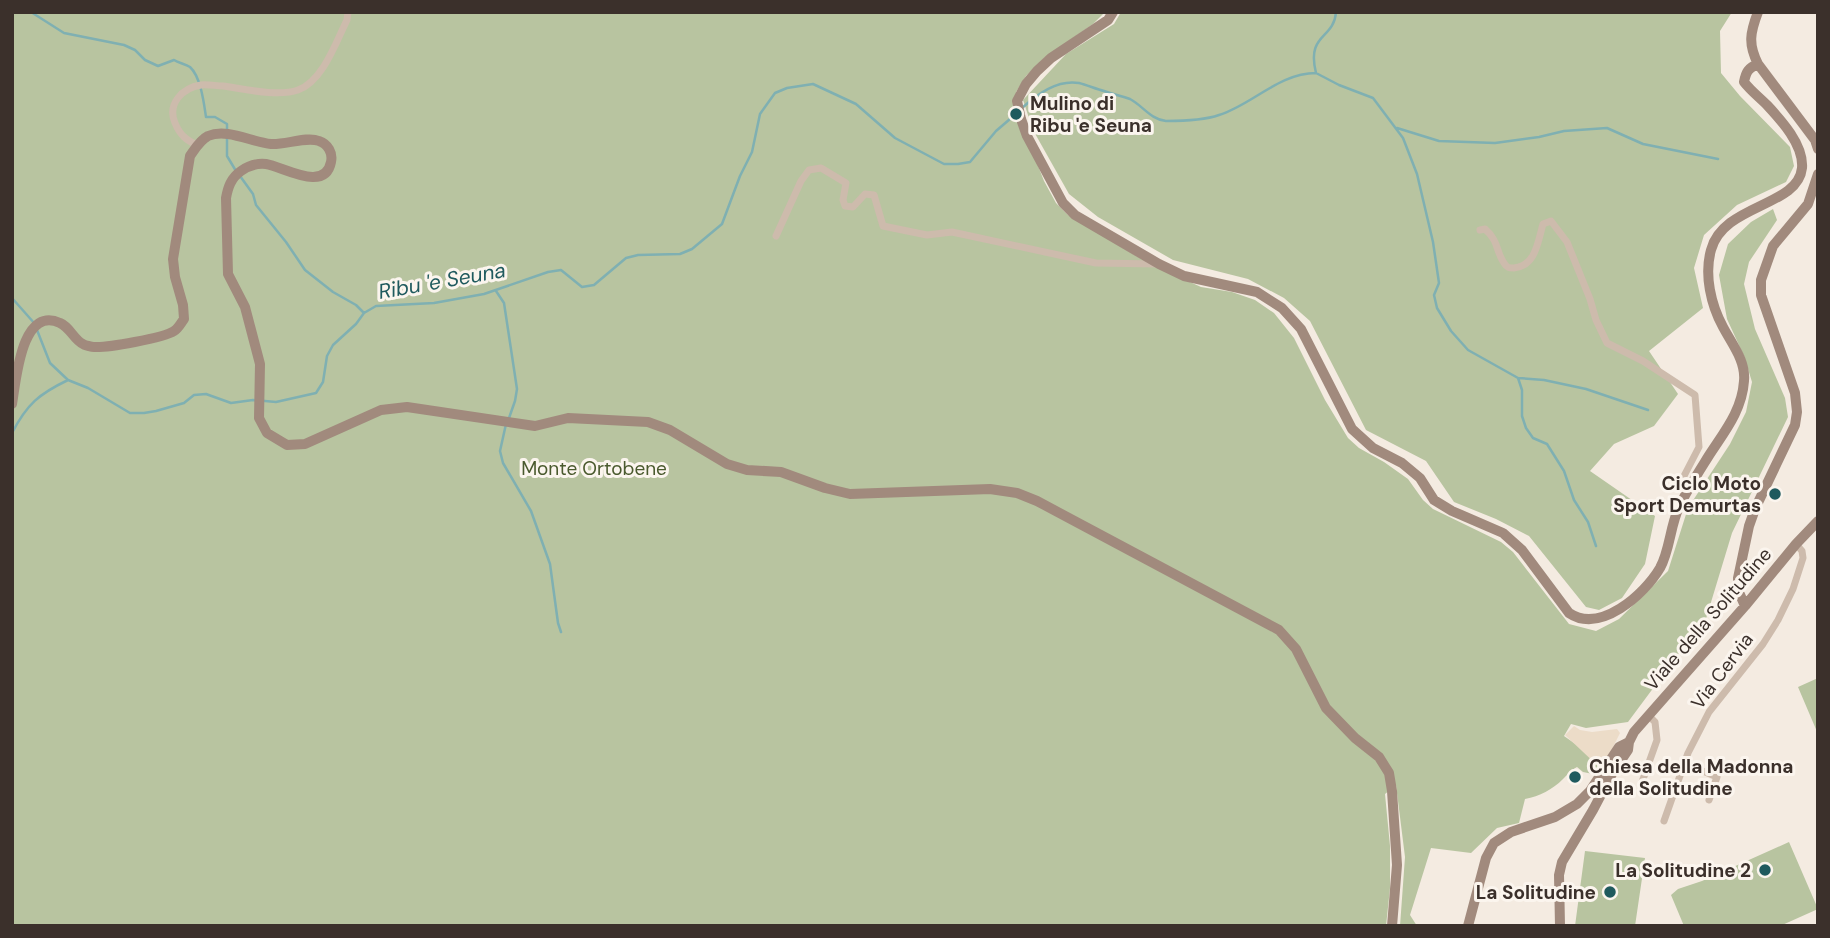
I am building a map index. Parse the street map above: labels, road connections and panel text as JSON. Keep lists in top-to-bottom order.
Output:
{
  "streets": {
    "street": ["Viale della Solitudine", "Via Cervia"]
  },
  "crossings": [
    ["Viale della Solitudine", "Via Cervia"]
  ],
  "water": ["Ribu 'e Seuna"],
  "parks": ["Monte Ortobene"],
  "places": [
    "Mulino di Ribu 'e Seuna",
    "Ciclo Moto Sport Demurtas",
    "Chiesa della Madonna della Solitudine",
    "La Solitudine 2",
    "La Solitudine"
  ]
}
